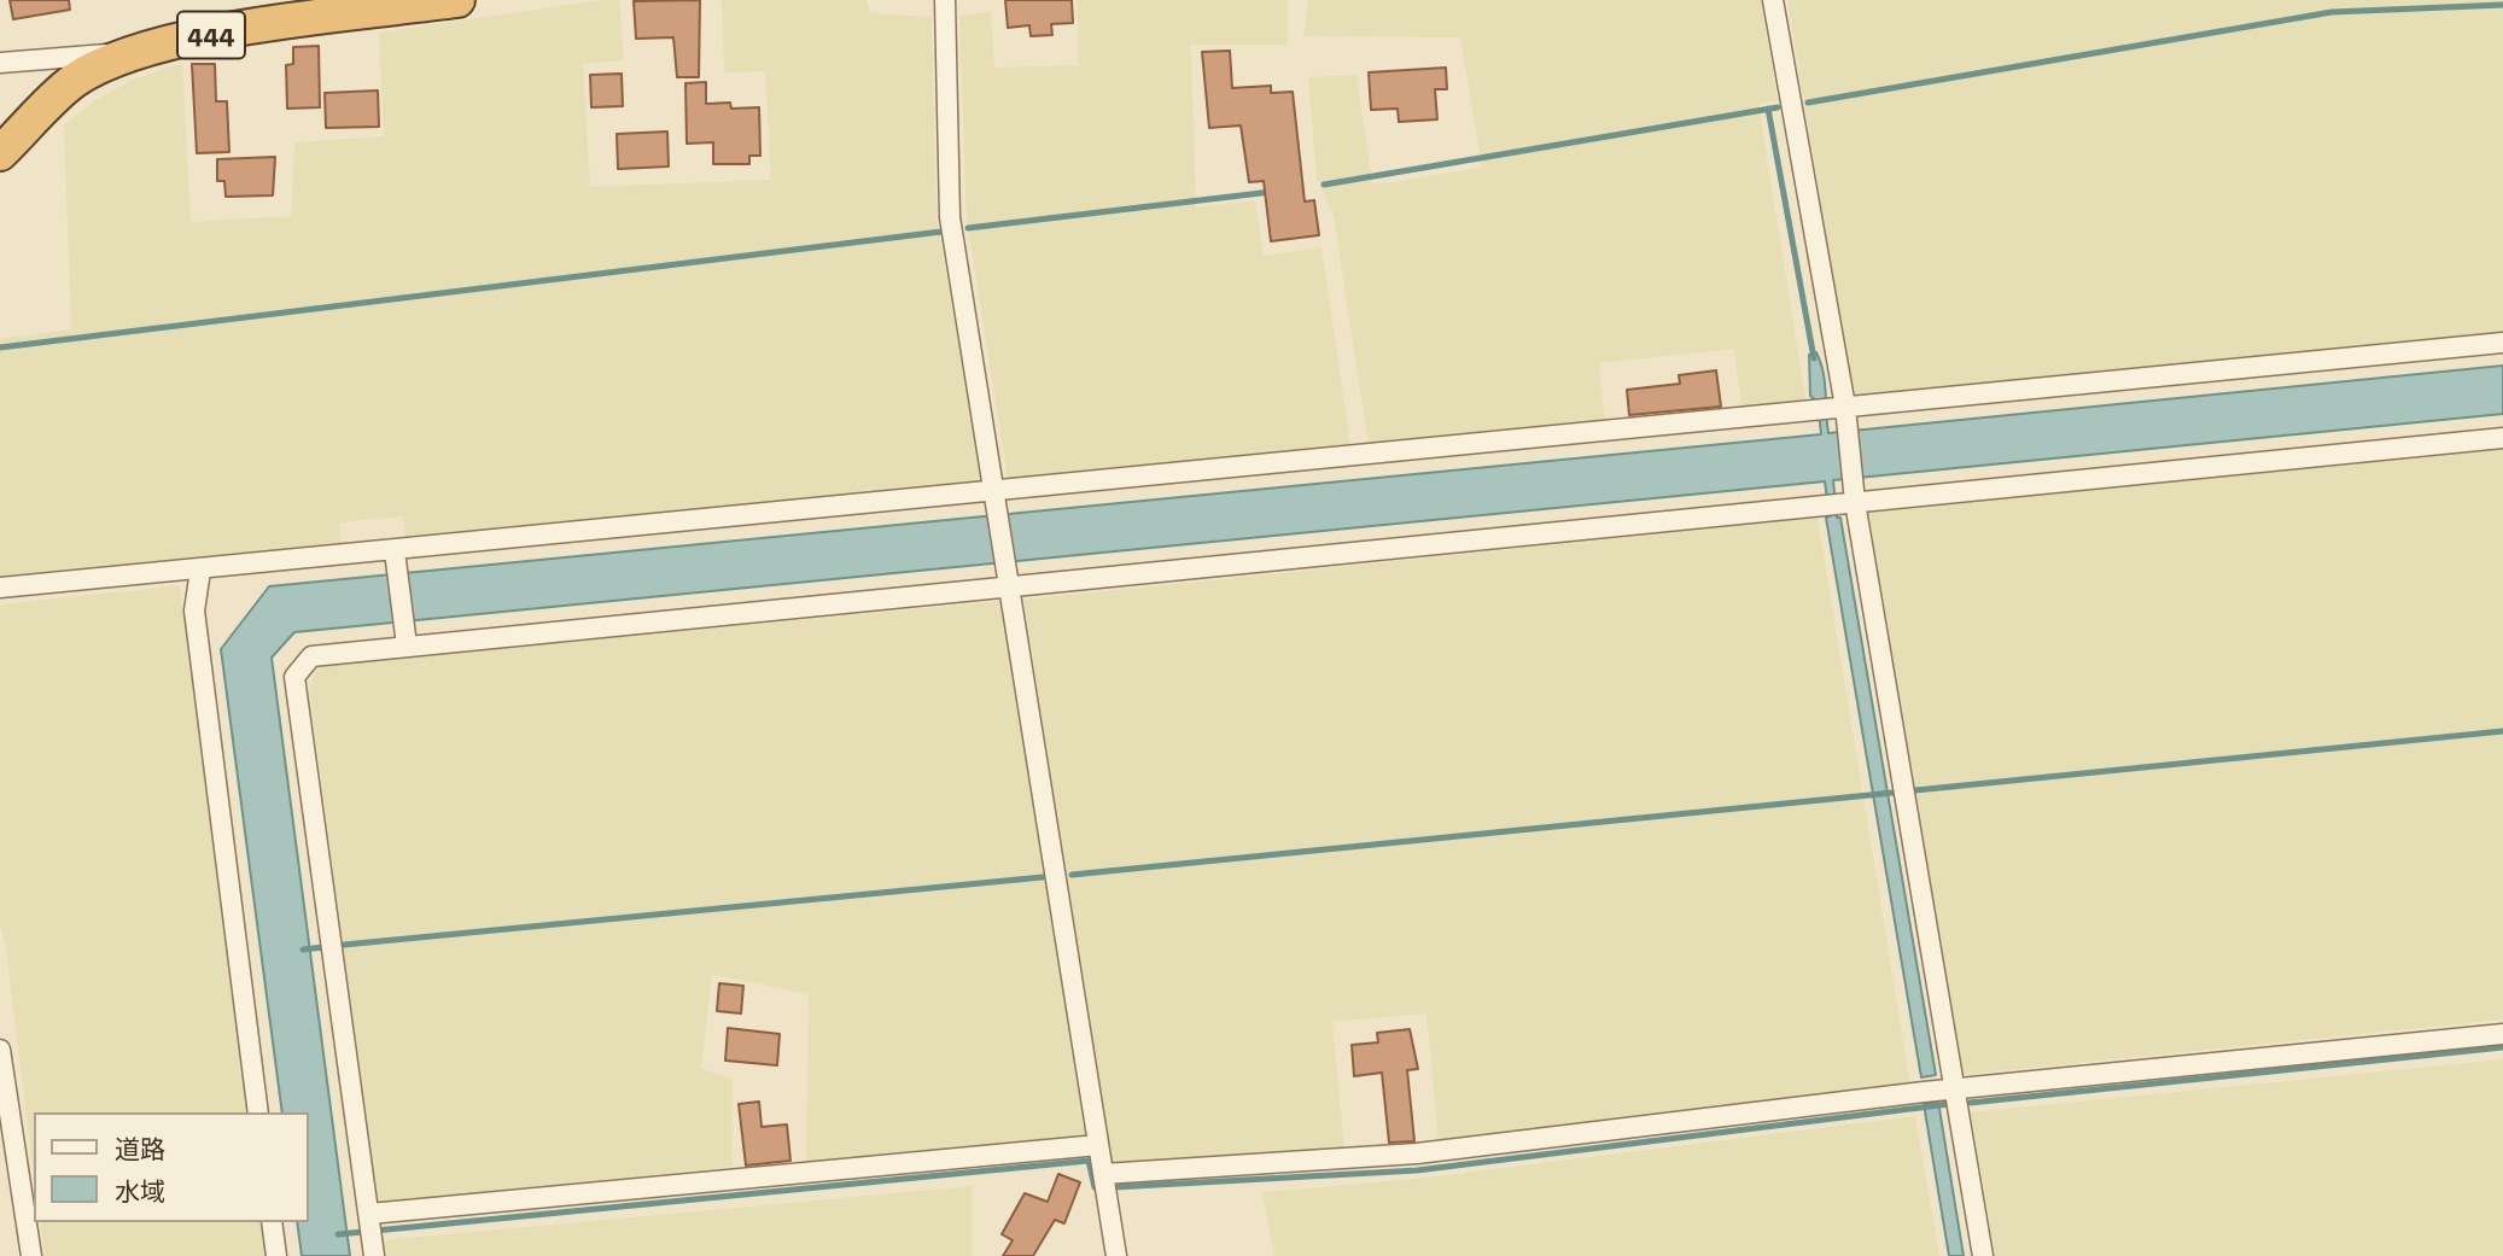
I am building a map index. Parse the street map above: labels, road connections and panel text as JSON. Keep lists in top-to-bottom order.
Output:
{
  "streets": {
    "highway": ["444"]
  },
  "legend": ["道路", "水域"]
}
